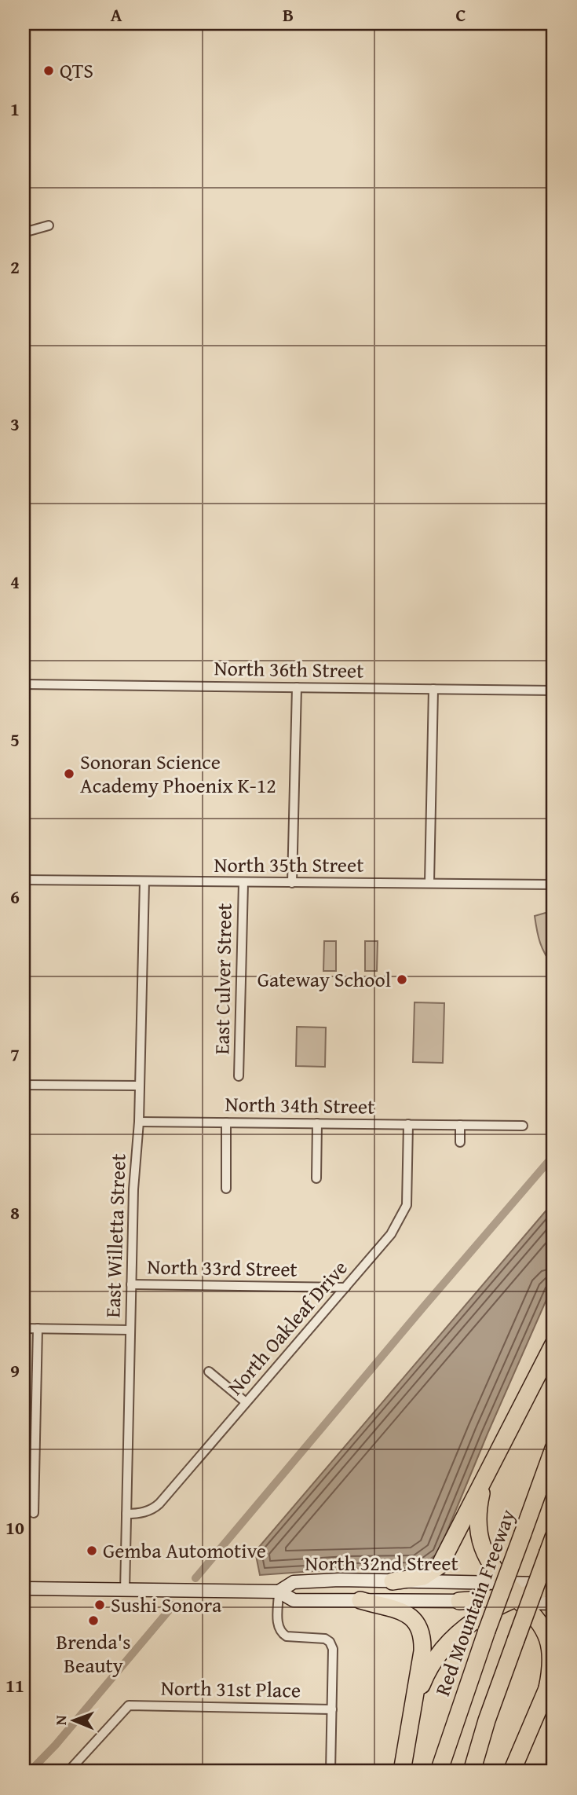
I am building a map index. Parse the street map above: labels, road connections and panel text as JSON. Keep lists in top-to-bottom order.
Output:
{
  "streets": {
    "highway": ["Red Mountain Freeway"],
    "main road": ["North 32nd Street"],
    "street": [
      "North 36th Street",
      "North 35th Street",
      "East Culver Street",
      "North 34th Street",
      "East Willetta Street",
      "North 33rd Street",
      "North Oakleaf Drive",
      "North 31st Place"
    ]
  },
  "crossings": [
    ["North 35th Street", "East Culver Street"],
    ["North 35th Street", "East Willetta Street"],
    ["North 34th Street", "East Willetta Street"],
    ["North 34th Street", "North Oakleaf Drive"],
    ["East Willetta Street", "North 33rd Street"],
    ["East Willetta Street", "North Oakleaf Drive"],
    ["East Willetta Street", "North 32nd Street"],
    ["North 33rd Street", "North Oakleaf Drive"]
  ],
  "places": [
    "QTS",
    "Sonoran Science Academy Phoenix K-12",
    "Gateway School",
    "Gemba Automotive",
    "Sushi Sonora",
    "Brenda's Beauty"
  ],
  "north": "left",
  "grid": {
    "columns": ["A", "B", "C"],
    "rows": [
      "1",
      "2",
      "3",
      "4",
      "5",
      "6",
      "7",
      "8",
      "9",
      "10",
      "11"
    ]
  }
}
